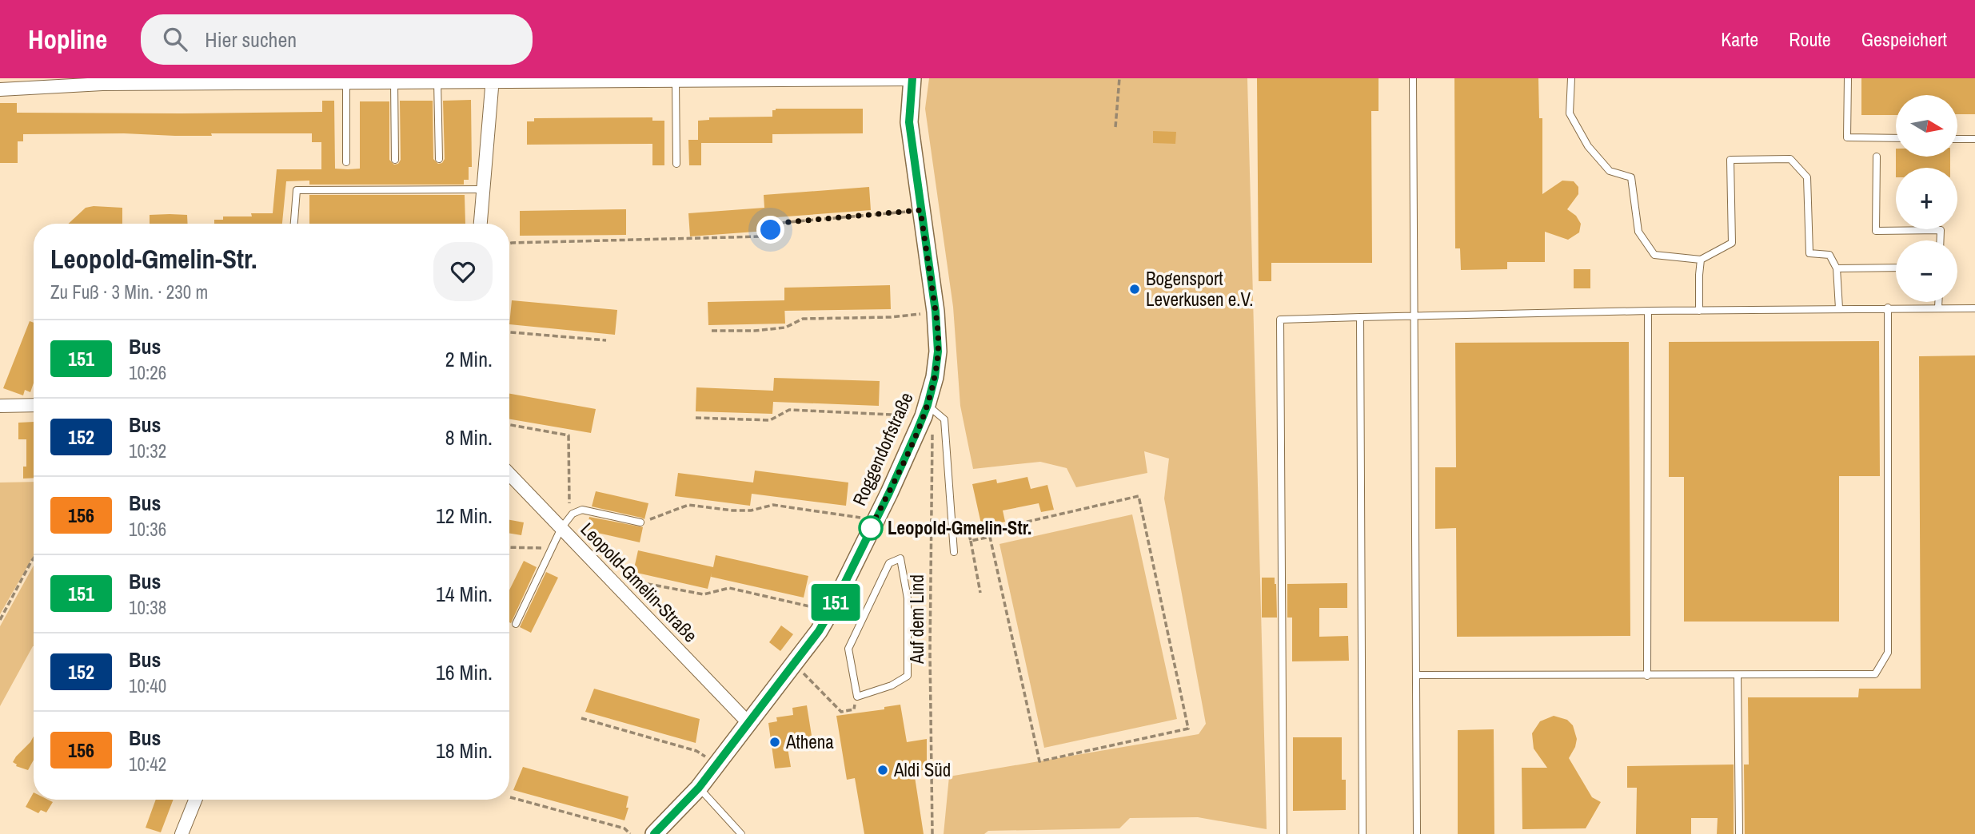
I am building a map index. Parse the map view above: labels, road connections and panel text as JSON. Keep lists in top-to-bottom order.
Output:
{
  "streets": {
    "street": ["Roggendorfstraße", "Leopold-Gmelin-Straße"],
    "path": ["Auf dem Lind"]
  },
  "crossings": [
    ["Roggendorfstraße", "Leopold-Gmelin-Straße"],
    ["Roggendorfstraße", "Auf dem Lind"]
  ],
  "places": [
    "Bogensport Leverkusen e.V.",
    "Leopold-Gmelin-Str.",
    "Athena",
    "Aldi Süd"
  ],
  "lines": ["bus line 151"],
  "north": "right",
  "page": {
    "header": "Hopline",
    "search": "Hier suchen",
    "nav": ["Karte", "Route", "Gespeichert"],
    "on_map": "151",
    "map_buttons": ["+", "−"],
    "heading": ["Leopold-Gmelin-Str.", "Zu Fuß · 3 Min. · 230 m"],
    "list": [
      {
        "mark": "151",
        "name": "Bus",
        "note": "10:26",
        "value": "2 Min."
      },
      {
        "mark": "152",
        "name": "Bus",
        "note": "10:32",
        "value": "8 Min."
      },
      {
        "mark": "156",
        "name": "Bus",
        "note": "10:36",
        "value": "12 Min."
      },
      {
        "mark": "151",
        "name": "Bus",
        "note": "10:38",
        "value": "14 Min."
      },
      {
        "mark": "152",
        "name": "Bus",
        "note": "10:40",
        "value": "16 Min."
      },
      {
        "mark": "156",
        "name": "Bus",
        "note": "10:42",
        "value": "18 Min."
      }
    ]
  }
}
